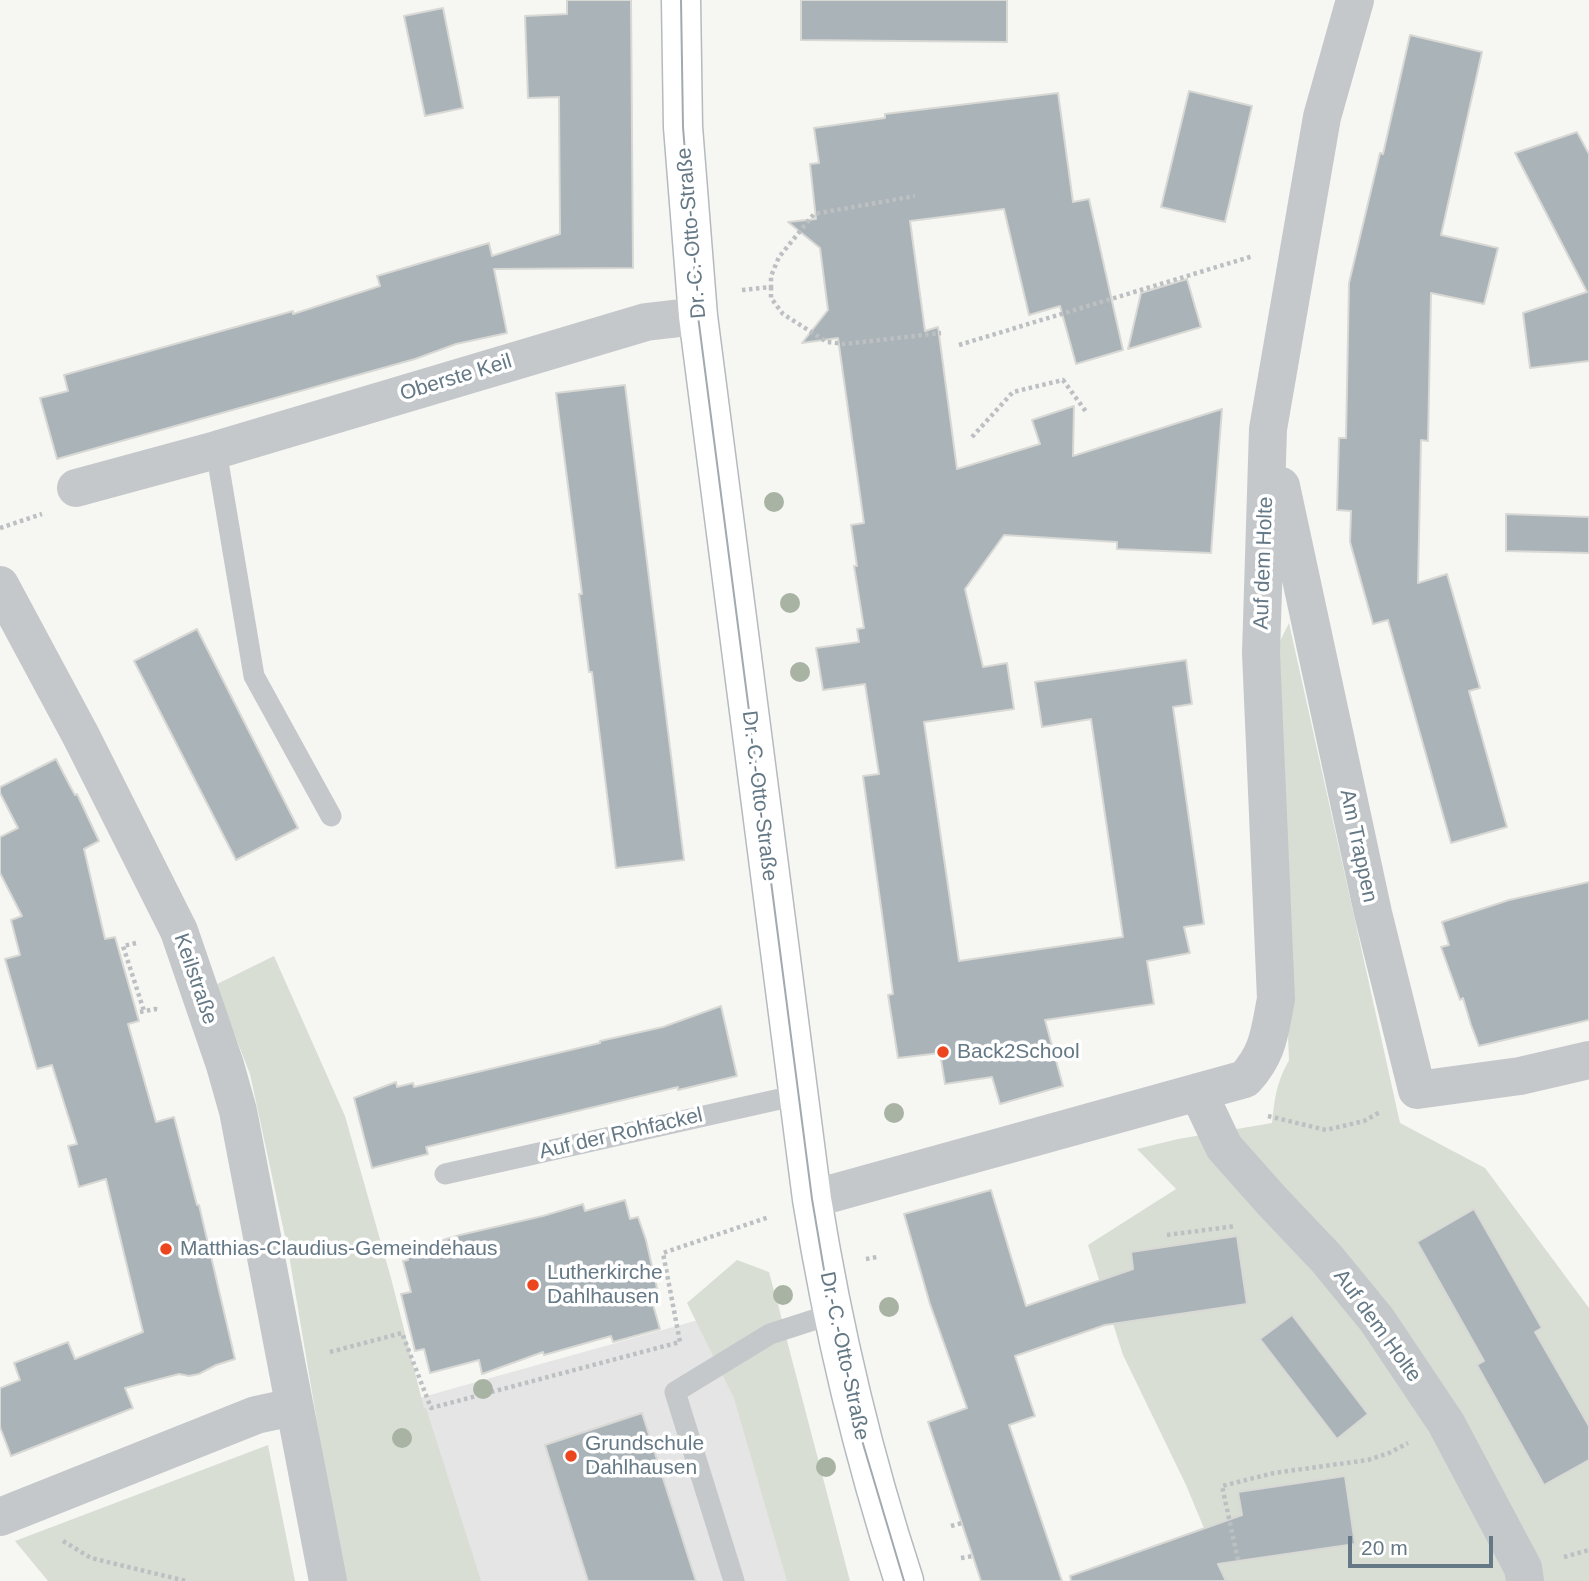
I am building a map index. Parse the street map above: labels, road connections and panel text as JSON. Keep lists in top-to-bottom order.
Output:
{
  "streets": {
    "street": [
      "Dr.-C.-Otto-Straße",
      "Oberste Keil",
      "Auf dem Holte",
      "Am Trappen",
      "Keilstraße"
    ],
    "lane": ["Auf der Rohfackel"]
  },
  "crossings": [
    ["Dr.-C.-Otto-Straße", "Oberste Keil"],
    ["Dr.-C.-Otto-Straße", "Auf dem Holte"],
    ["Dr.-C.-Otto-Straße", "Auf der Rohfackel"],
    ["Auf dem Holte", "Am Trappen"]
  ],
  "places": [
    "Back2School",
    "Matthias-Claudius-Gemeindehaus",
    "Lutherkirche Dahlhausen",
    "Grundschule Dahlhausen"
  ],
  "scale_bar": "20 m"
}
